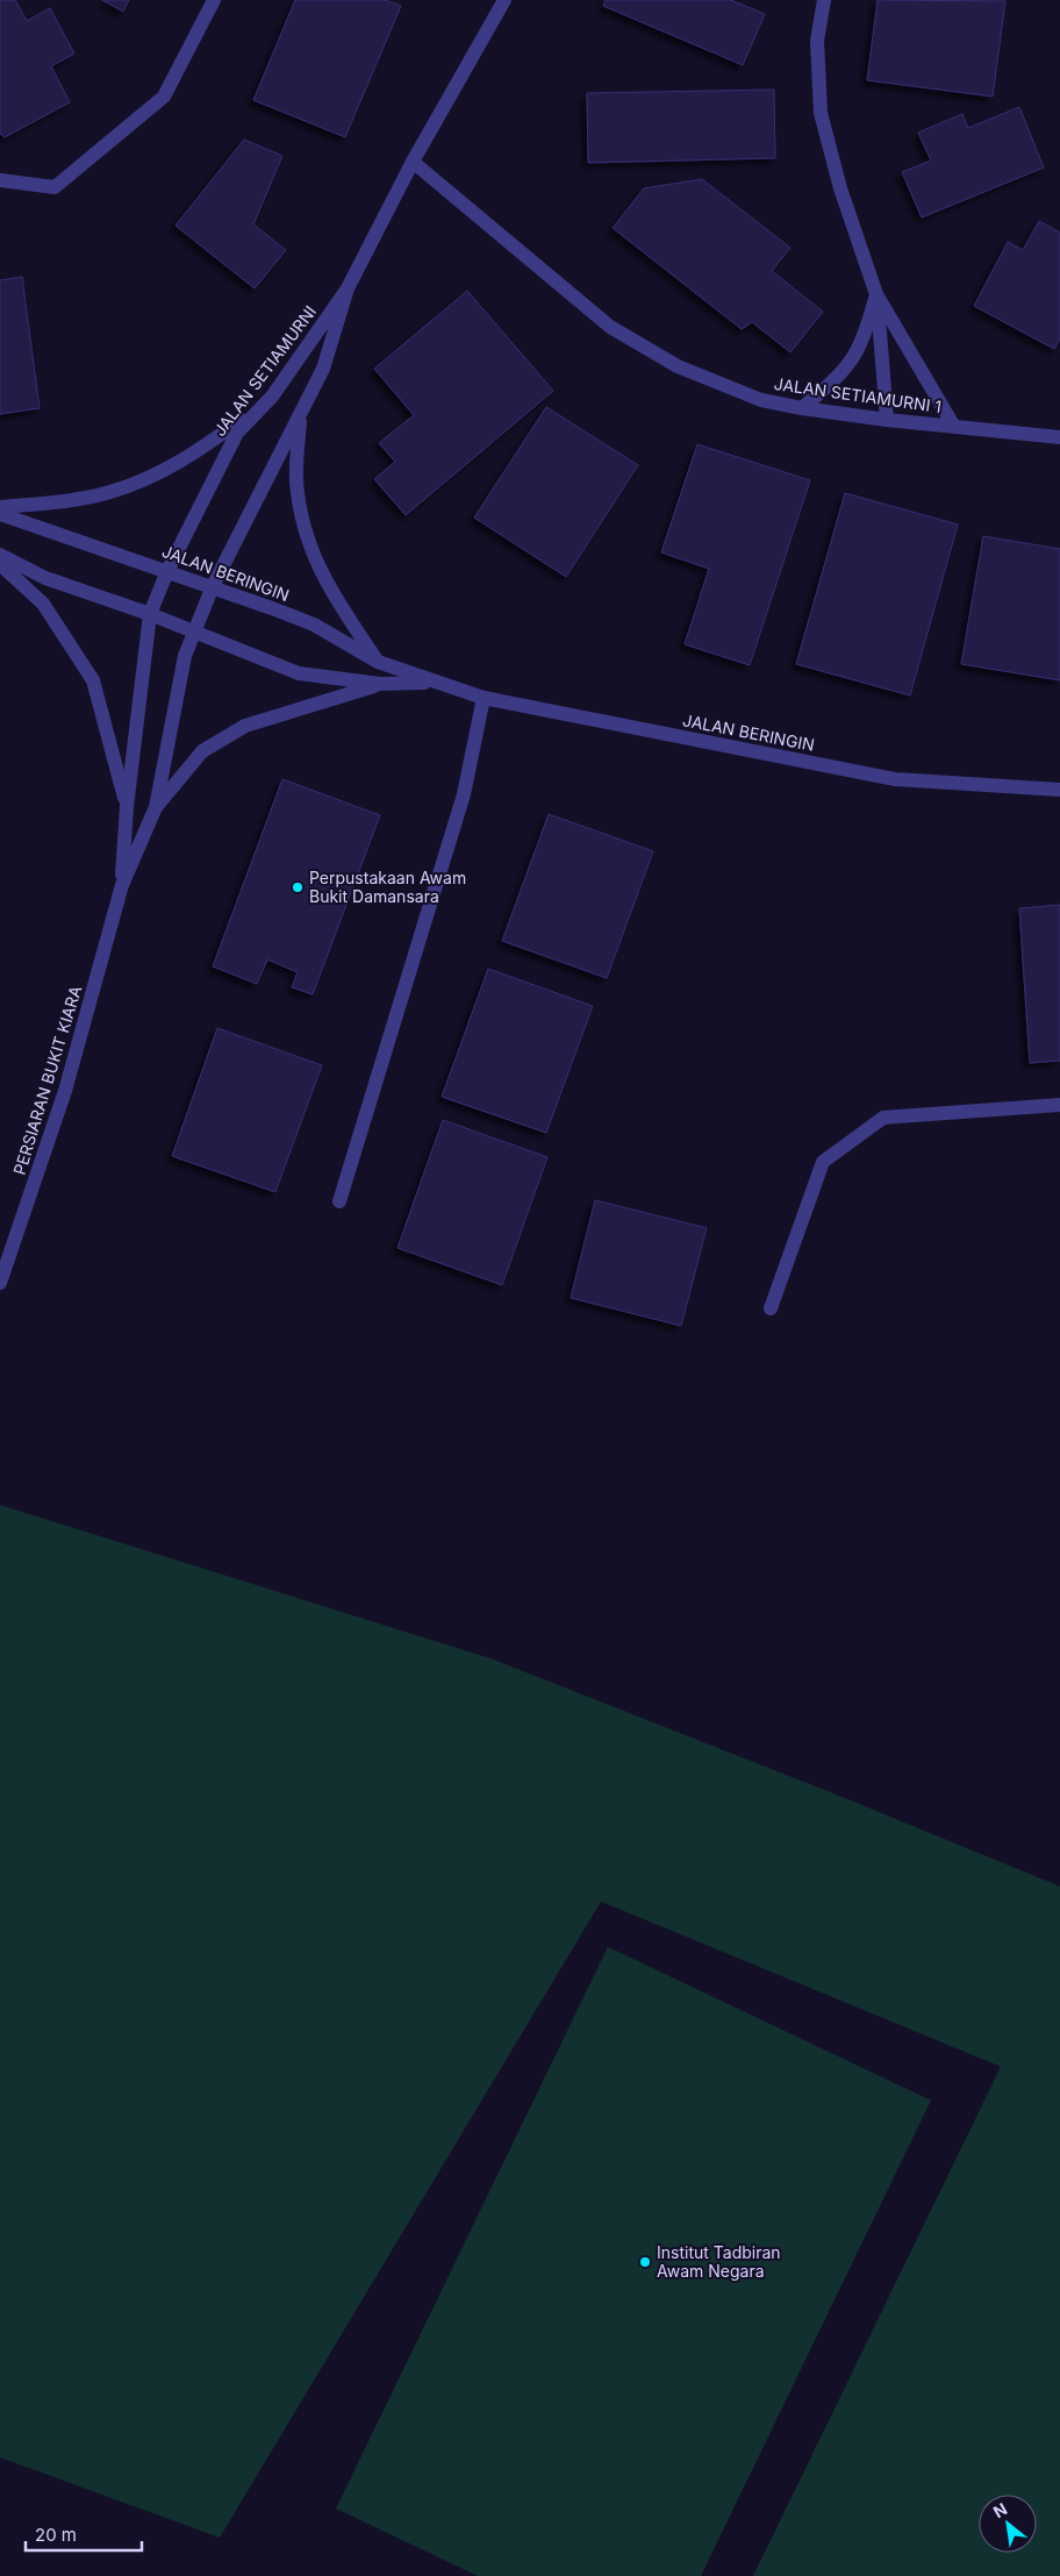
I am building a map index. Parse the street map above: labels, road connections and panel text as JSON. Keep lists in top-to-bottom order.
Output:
{
  "streets": {
    "street": [
      "JALAN SETIAMURNI",
      "JALAN SETIAMURNI 1",
      "JALAN BERINGIN",
      "PERSIARAN BUKIT KIARA"
    ]
  },
  "crossings": [
    ["JALAN SETIAMURNI", "JALAN SETIAMURNI 1"],
    ["JALAN SETIAMURNI", "JALAN BERINGIN"],
    ["JALAN SETIAMURNI", "PERSIARAN BUKIT KIARA"],
    ["JALAN BERINGIN", "PERSIARAN BUKIT KIARA"]
  ],
  "places": ["Perpustakaan Awam Bukit Damansara", "Institut Tadbiran Awam Negara"],
  "scale_bar": "20 m",
  "north": "top left"
}
